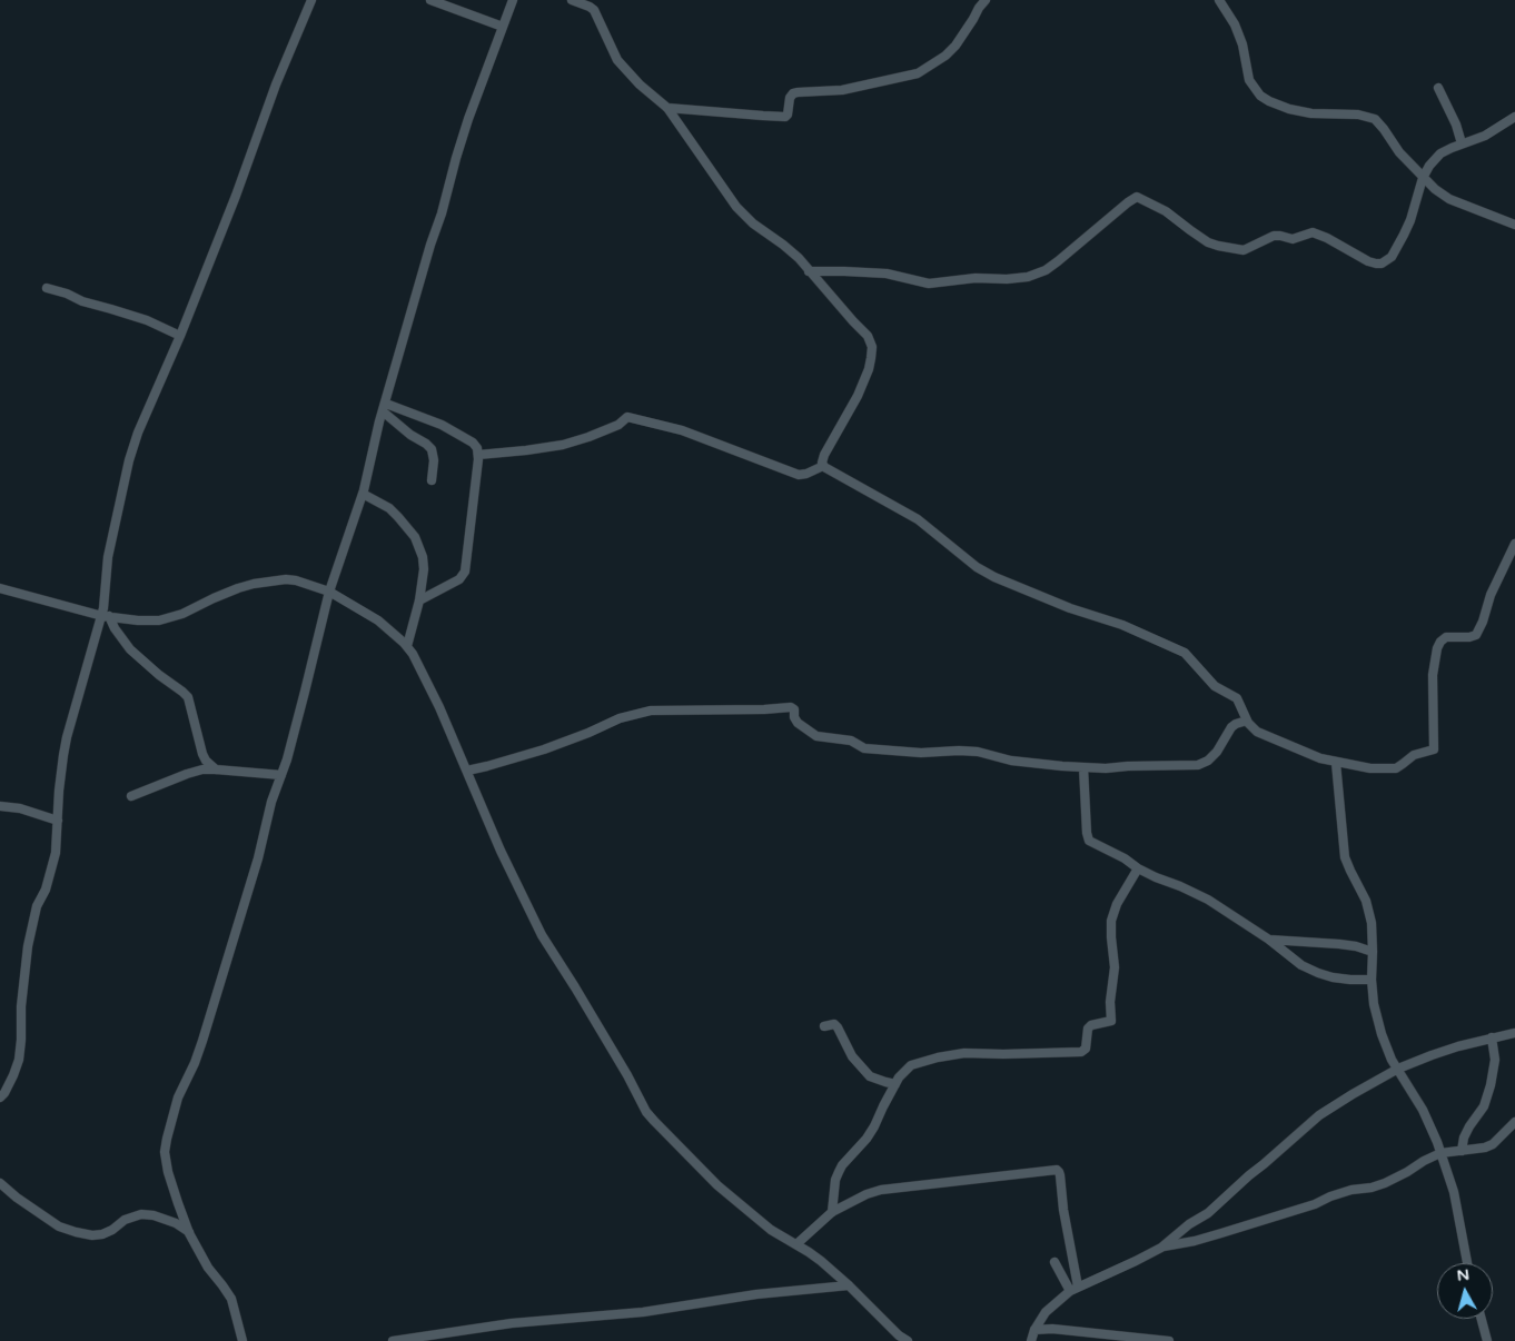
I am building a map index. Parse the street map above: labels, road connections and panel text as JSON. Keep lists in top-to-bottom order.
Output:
{
  "north": "top"
}
